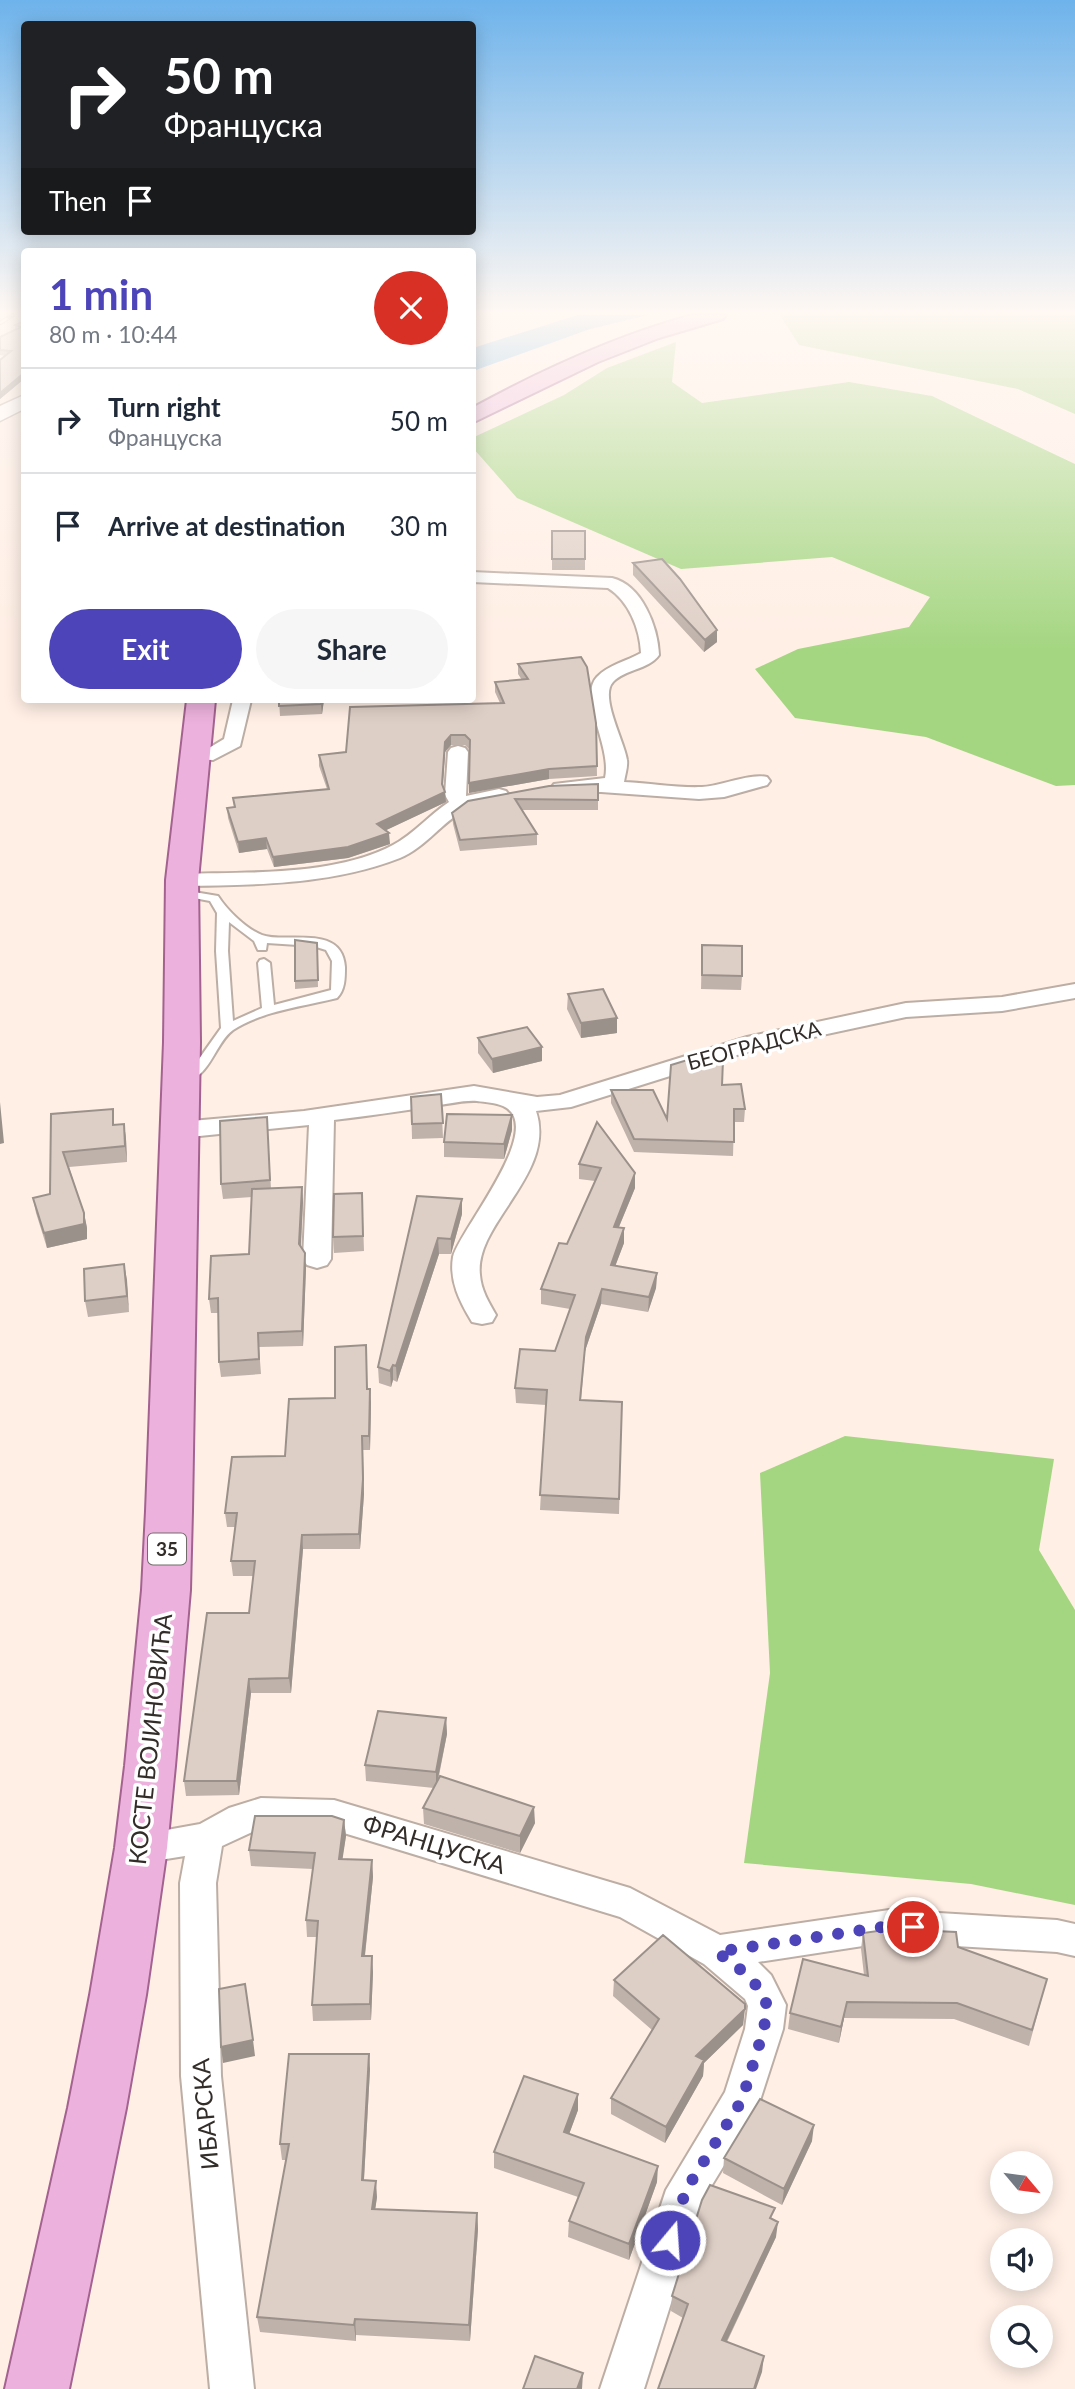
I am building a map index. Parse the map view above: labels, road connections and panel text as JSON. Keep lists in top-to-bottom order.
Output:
{
  "streets": {
    "main road": ["35", "КОСТЕ ВОЈИНОВИЋА"],
    "street": ["БЕОГРАДСКА", "ФРАНЦУСКА", "ИБАРСКА"]
  },
  "crossings": [
    ["БЕОГРАДСКА", "КОСТЕ ВОЈИНОВИЋА"],
    ["КОСТЕ ВОЈИНОВИЋА", "ФРАНЦУСКА"],
    ["ФРАНЦУСКА", "ИБАРСКА"]
  ],
  "north": "bottom right",
  "page": {
    "turn": ["50 m", "Француска"],
    "then": "Then",
    "heading": ["1 min", "80 m · 10:44"],
    "list": [
      {
        "name": "Turn right",
        "note": "Француска",
        "value": "50 m"
      },
      {
        "name": "Arrive at destination",
        "value": "30 m"
      }
    ],
    "buttons": ["Exit", "Share"]
  }
}
